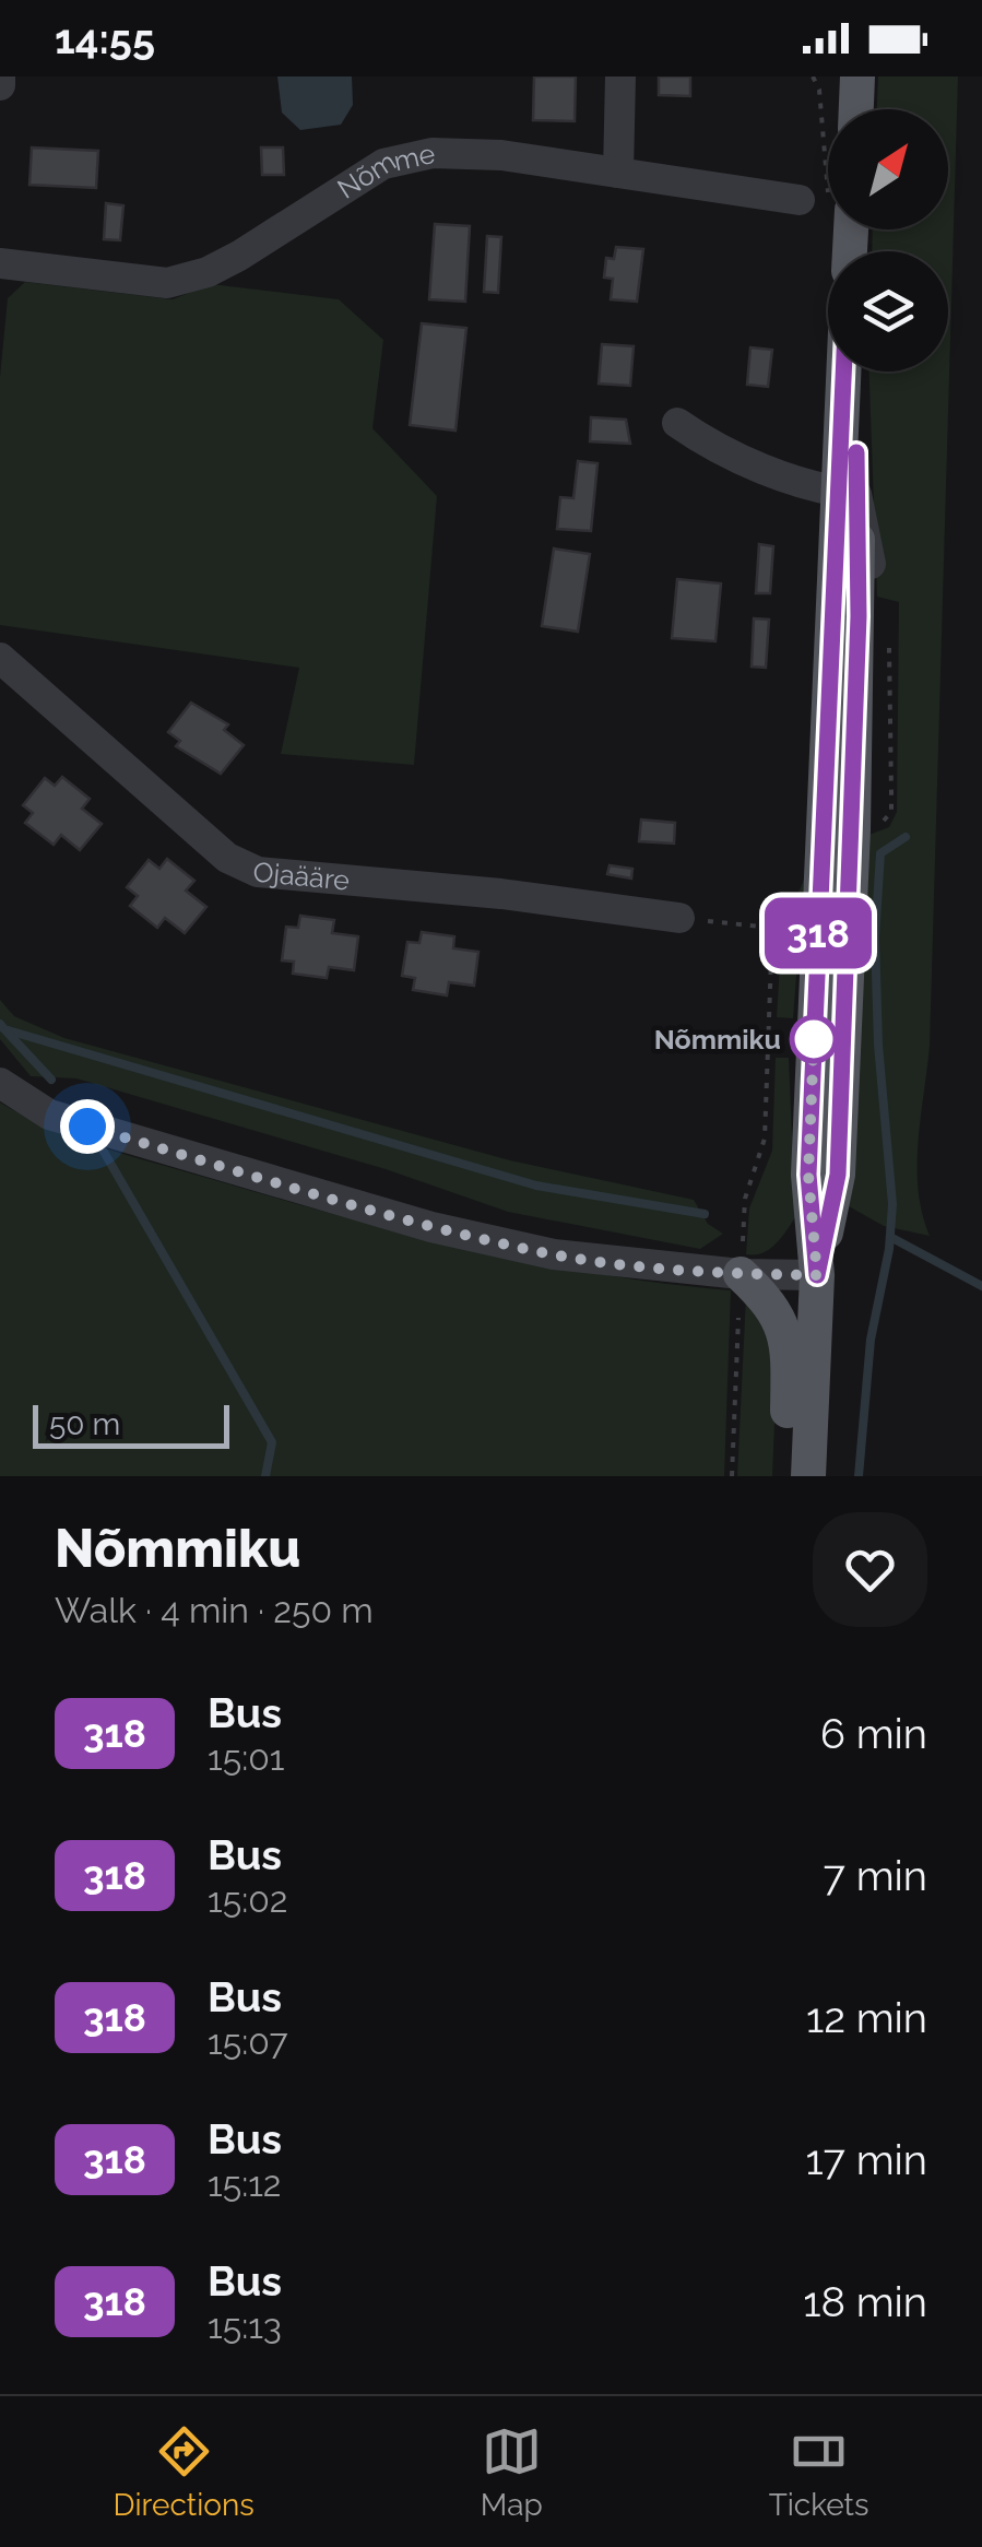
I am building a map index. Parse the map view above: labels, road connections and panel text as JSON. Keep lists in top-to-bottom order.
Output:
{
  "streets": {
    "street": ["Nõmme", "Ojaääre"]
  },
  "places": ["Nõmmiku"],
  "lines": ["bus line 318"],
  "scale_bar": "50 m",
  "north": "top right",
  "page": {
    "status": "14:55",
    "on_map": "318",
    "scale": "50 m",
    "heading": ["Nõmmiku", "Walk · 4 min · 250 m"],
    "list": [
      {
        "mark": "318",
        "name": "Bus",
        "note": "15:01",
        "value": "6 min"
      },
      {
        "mark": "318",
        "name": "Bus",
        "note": "15:02",
        "value": "7 min"
      },
      {
        "mark": "318",
        "name": "Bus",
        "note": "15:07",
        "value": "12 min"
      },
      {
        "mark": "318",
        "name": "Bus",
        "note": "15:12",
        "value": "17 min"
      },
      {
        "mark": "318",
        "name": "Bus",
        "note": "15:13",
        "value": "18 min"
      }
    ],
    "tabs": ["Directions", "Map", "Tickets"]
  }
}
